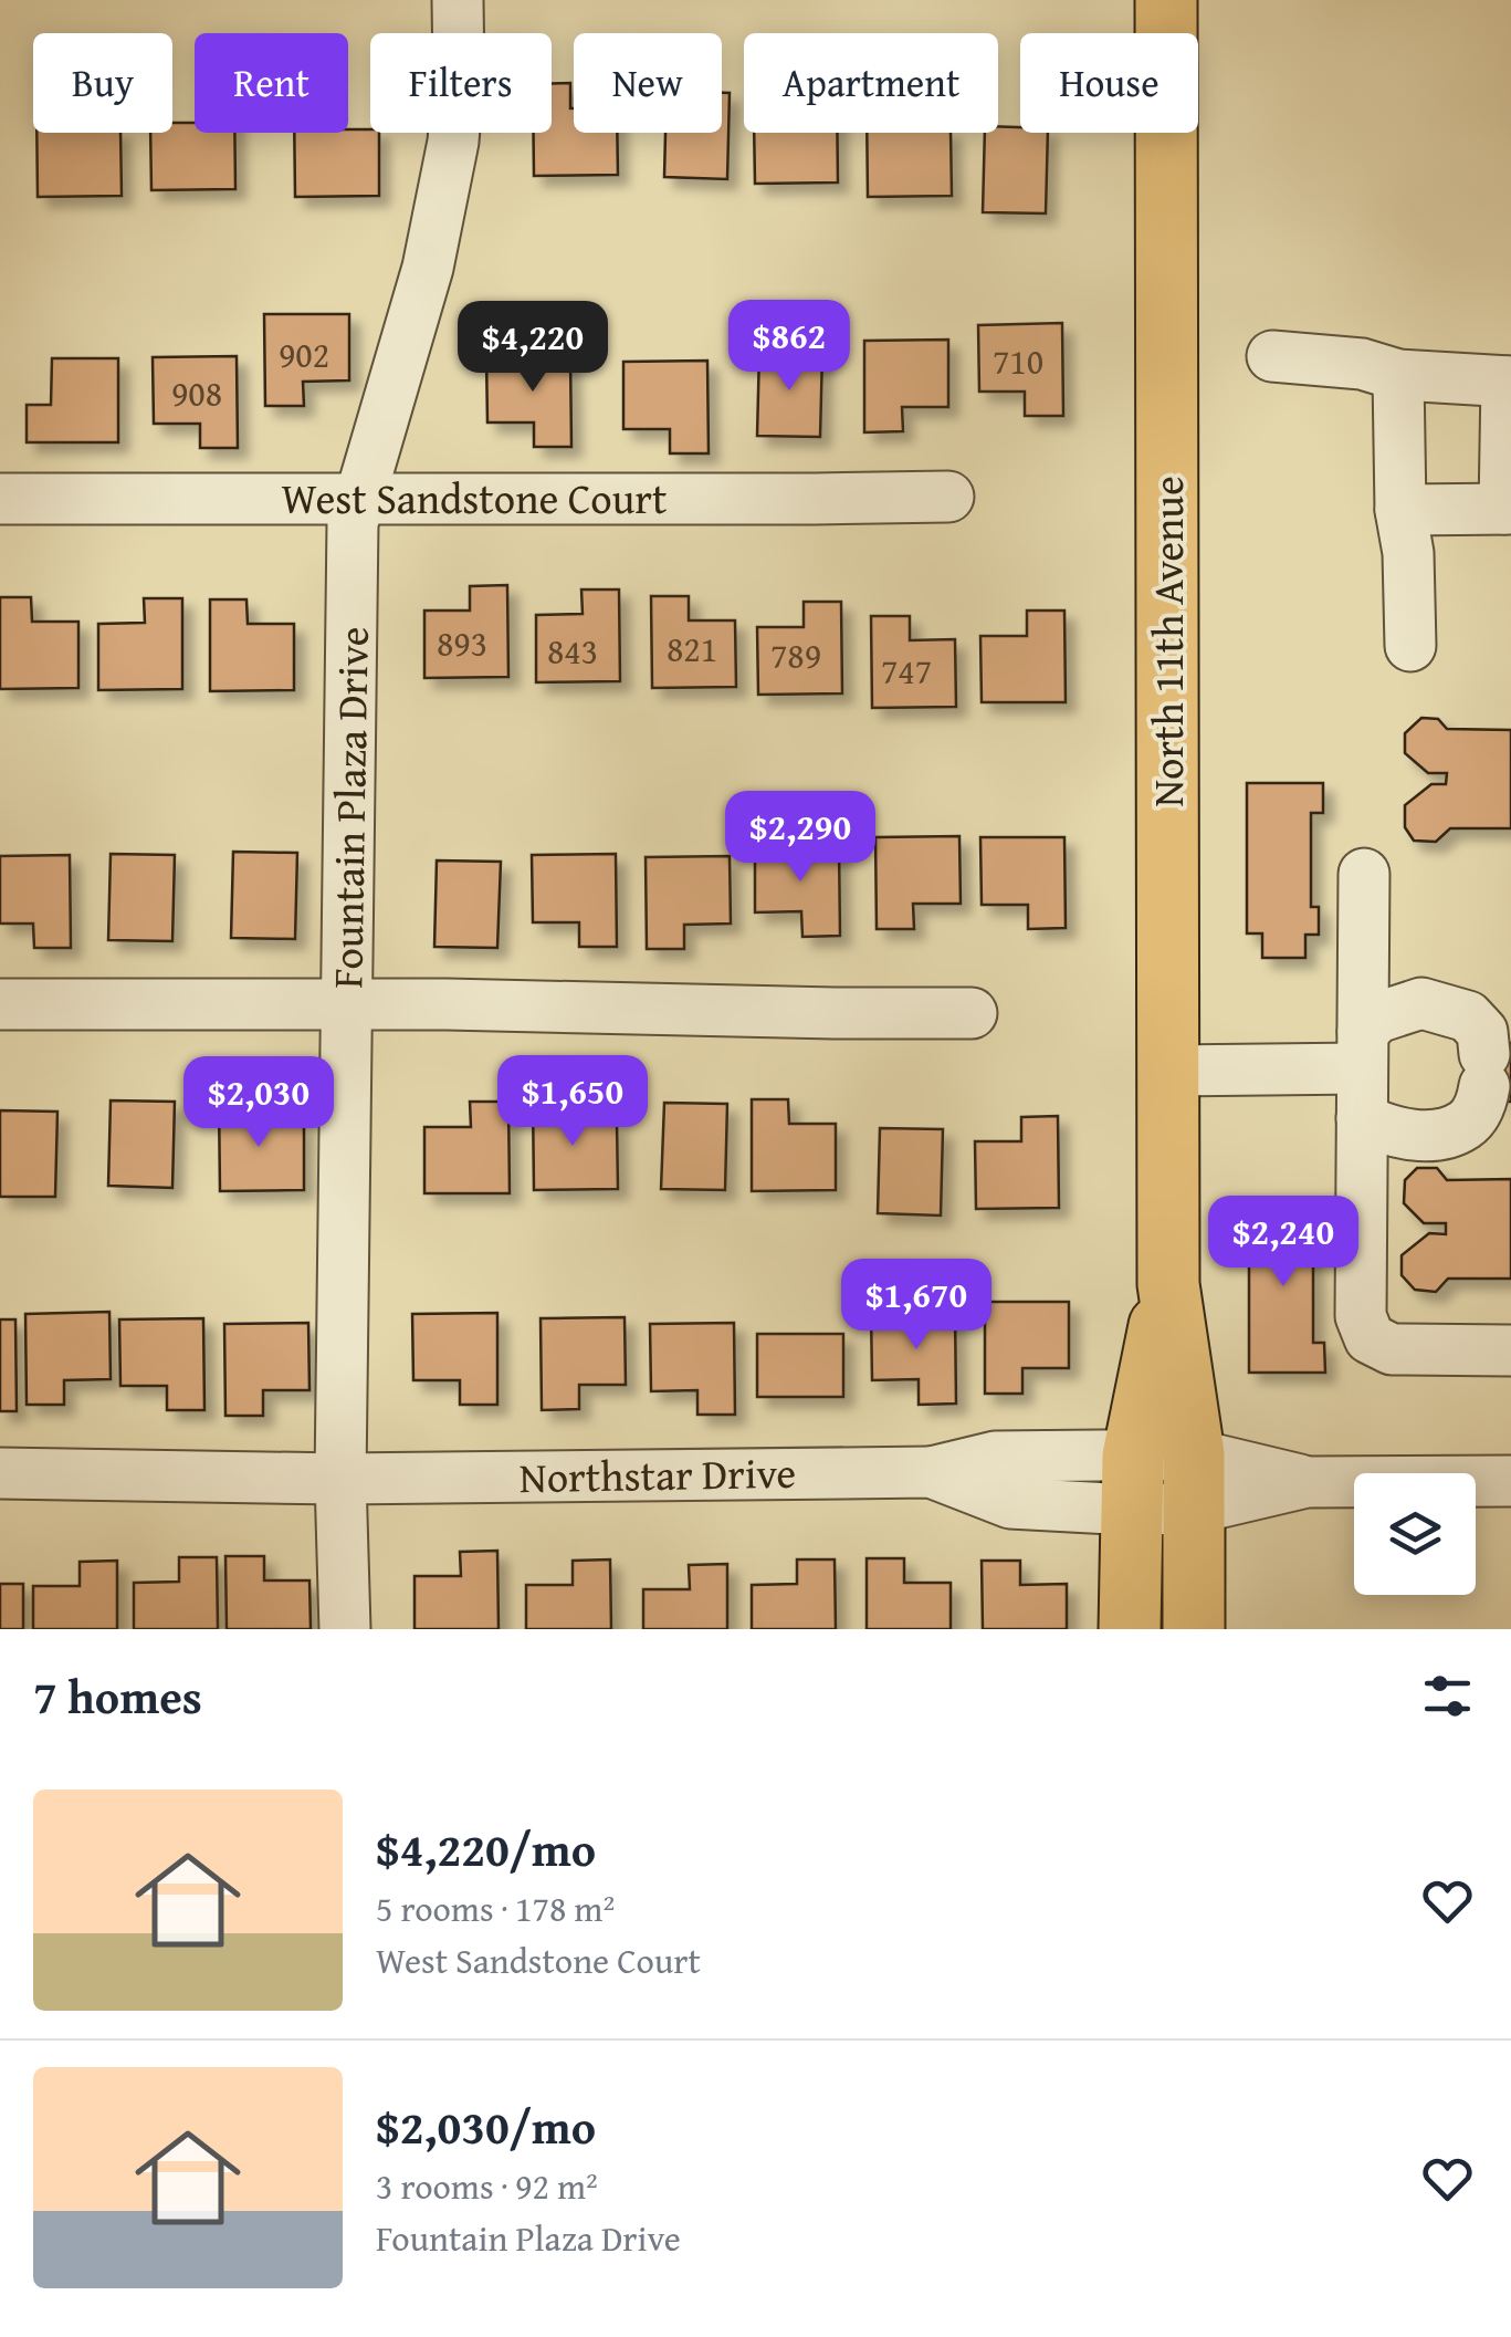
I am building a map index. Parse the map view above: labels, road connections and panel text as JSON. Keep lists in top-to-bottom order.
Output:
{
  "streets": {
    "main road": ["North 11th Avenue"],
    "street": ["West Sandstone Court", "Fountain Plaza Drive", "Northstar Drive"]
  },
  "crossings": [
    ["West Sandstone Court", "Fountain Plaza Drive"],
    ["North 11th Avenue", "Northstar Drive"],
    ["Fountain Plaza Drive", "Northstar Drive"]
  ],
  "house_numbers": [
    "902",
    "710",
    "908",
    "893",
    "821",
    "843",
    "789",
    "747"
  ],
  "page": {
    "chip": [
      "Buy",
      "Rent",
      "Filters",
      "New",
      "Apartment",
      "House"
    ],
    "price": [
      "$862",
      "$4,220",
      "$2,290",
      "$1,650",
      "$2,030",
      "$2,240",
      "$1,670"
    ],
    "heading": "7 homes",
    "list": [
      {
        "name": "$4,220/mo",
        "note": "5 rooms · 178 m² · West Sandstone Court"
      },
      {
        "name": "$2,030/mo",
        "note": "3 rooms · 92 m² · Fountain Plaza Drive"
      }
    ]
  }
}
